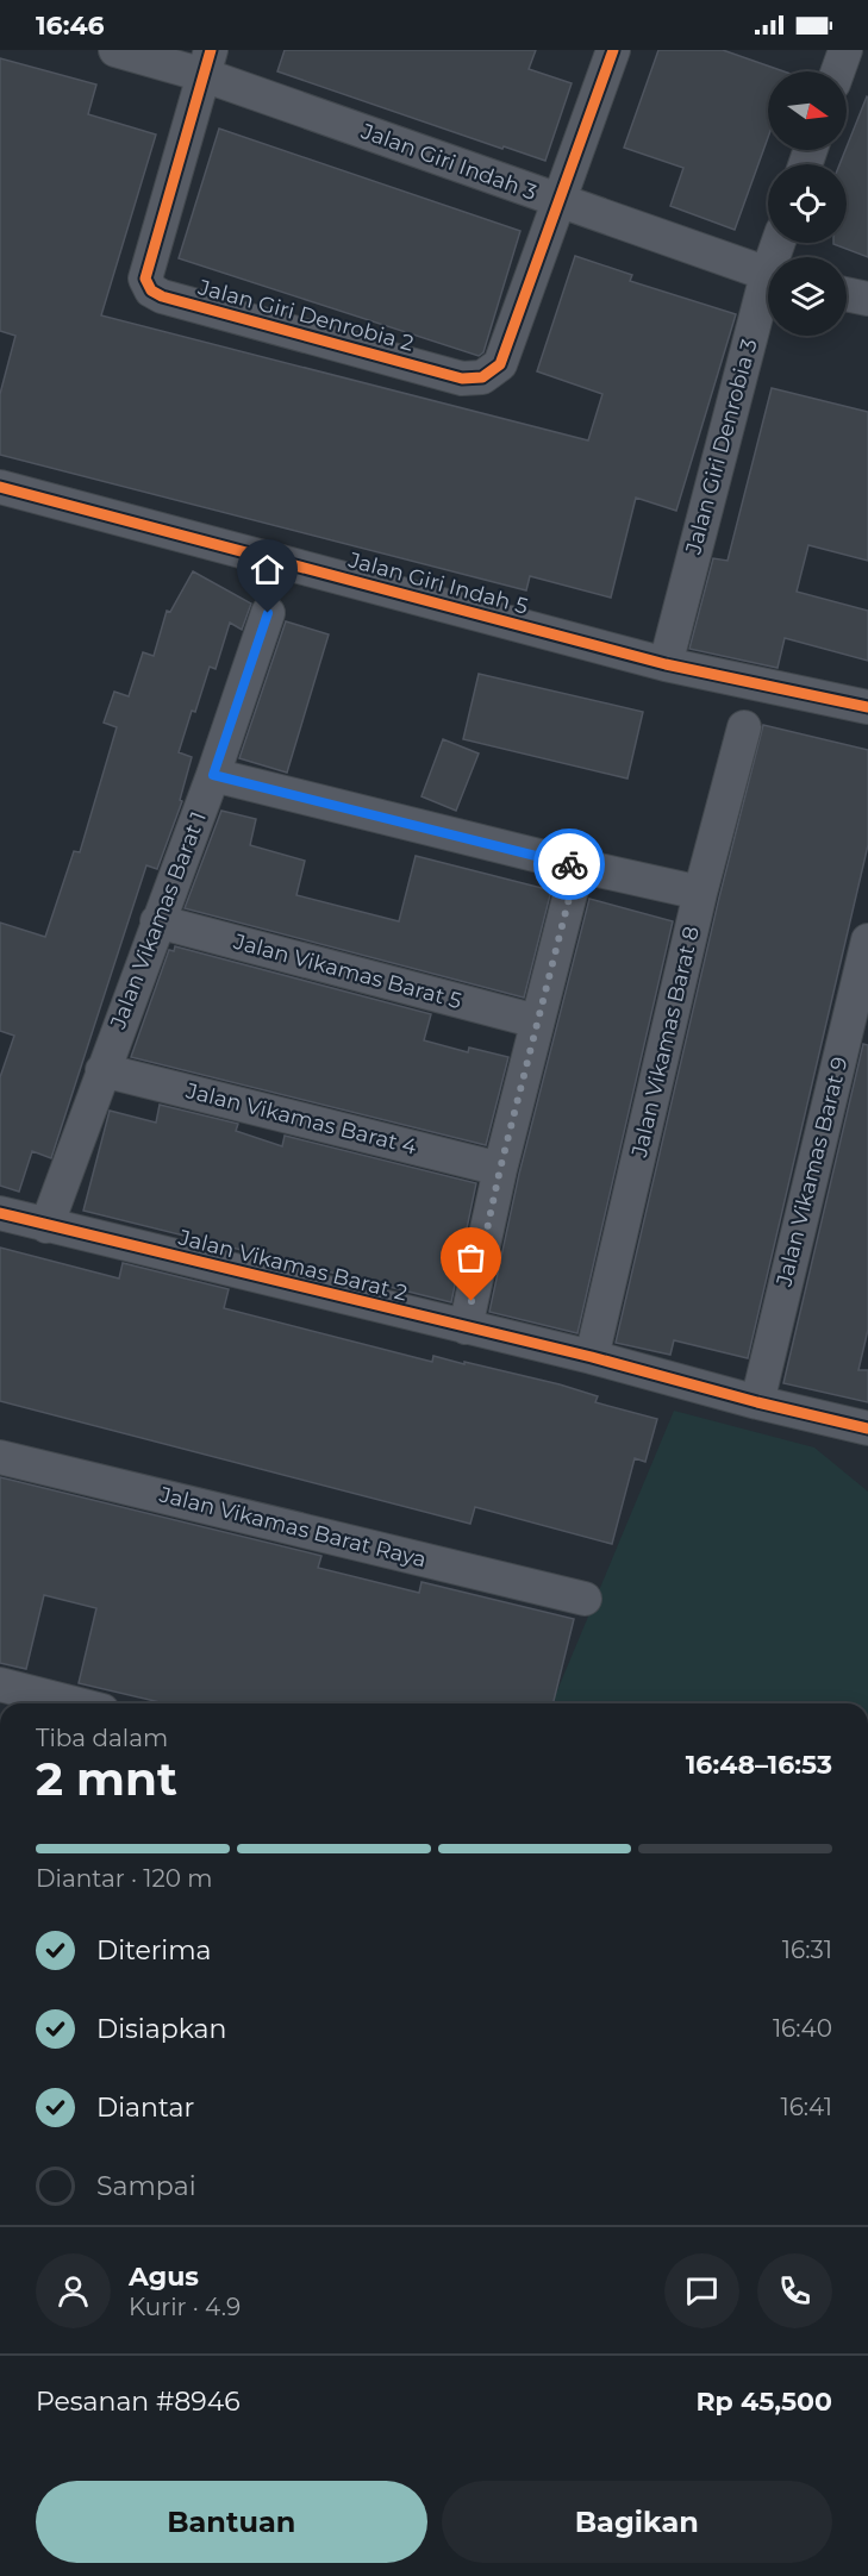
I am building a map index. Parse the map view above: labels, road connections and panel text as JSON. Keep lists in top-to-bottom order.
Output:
{
  "streets": {
    "street": [
      "Jalan Giri Indah 3",
      "Jalan Giri Denrobia 2",
      "Jalan Giri Denrobia 3",
      "Jalan Giri Indah 5",
      "Jalan Vikamas Barat 1",
      "Jalan Vikamas Barat 5",
      "Jalan Vikamas Barat 8",
      "Jalan Vikamas Barat 4",
      "Jalan Vikamas Barat 9",
      "Jalan Vikamas Barat 2",
      "Jalan Vikamas Barat Raya"
    ]
  },
  "crossings": [
    ["Jalan Giri Indah 3", "Jalan Giri Denrobia 2"],
    ["Jalan Giri Denrobia 3", "Jalan Giri Indah 5"],
    ["Jalan Vikamas Barat 1", "Jalan Vikamas Barat 5"],
    ["Jalan Vikamas Barat 1", "Jalan Vikamas Barat 4"],
    ["Jalan Vikamas Barat 1", "Jalan Vikamas Barat 2"],
    ["Jalan Vikamas Barat 8", "Jalan Vikamas Barat 2"],
    ["Jalan Vikamas Barat 9", "Jalan Vikamas Barat 2"]
  ],
  "north": "right",
  "page": {
    "status": "16:46",
    "heading": ["2 mnt", "Tiba dalam", "16:48–16:53"],
    "panel": [
      "Agus",
      "Kurir · 4.9",
      "Pesanan #8946",
      "Rp 45,500"
    ],
    "bar": "Diantar · 120 m",
    "list": [
      ["Diterima", "16:31"],
      ["Disiapkan", "16:40"],
      ["Diantar", "16:41"],
      "Sampai"
    ],
    "buttons": ["Bantuan", "Bagikan"]
  }
}
